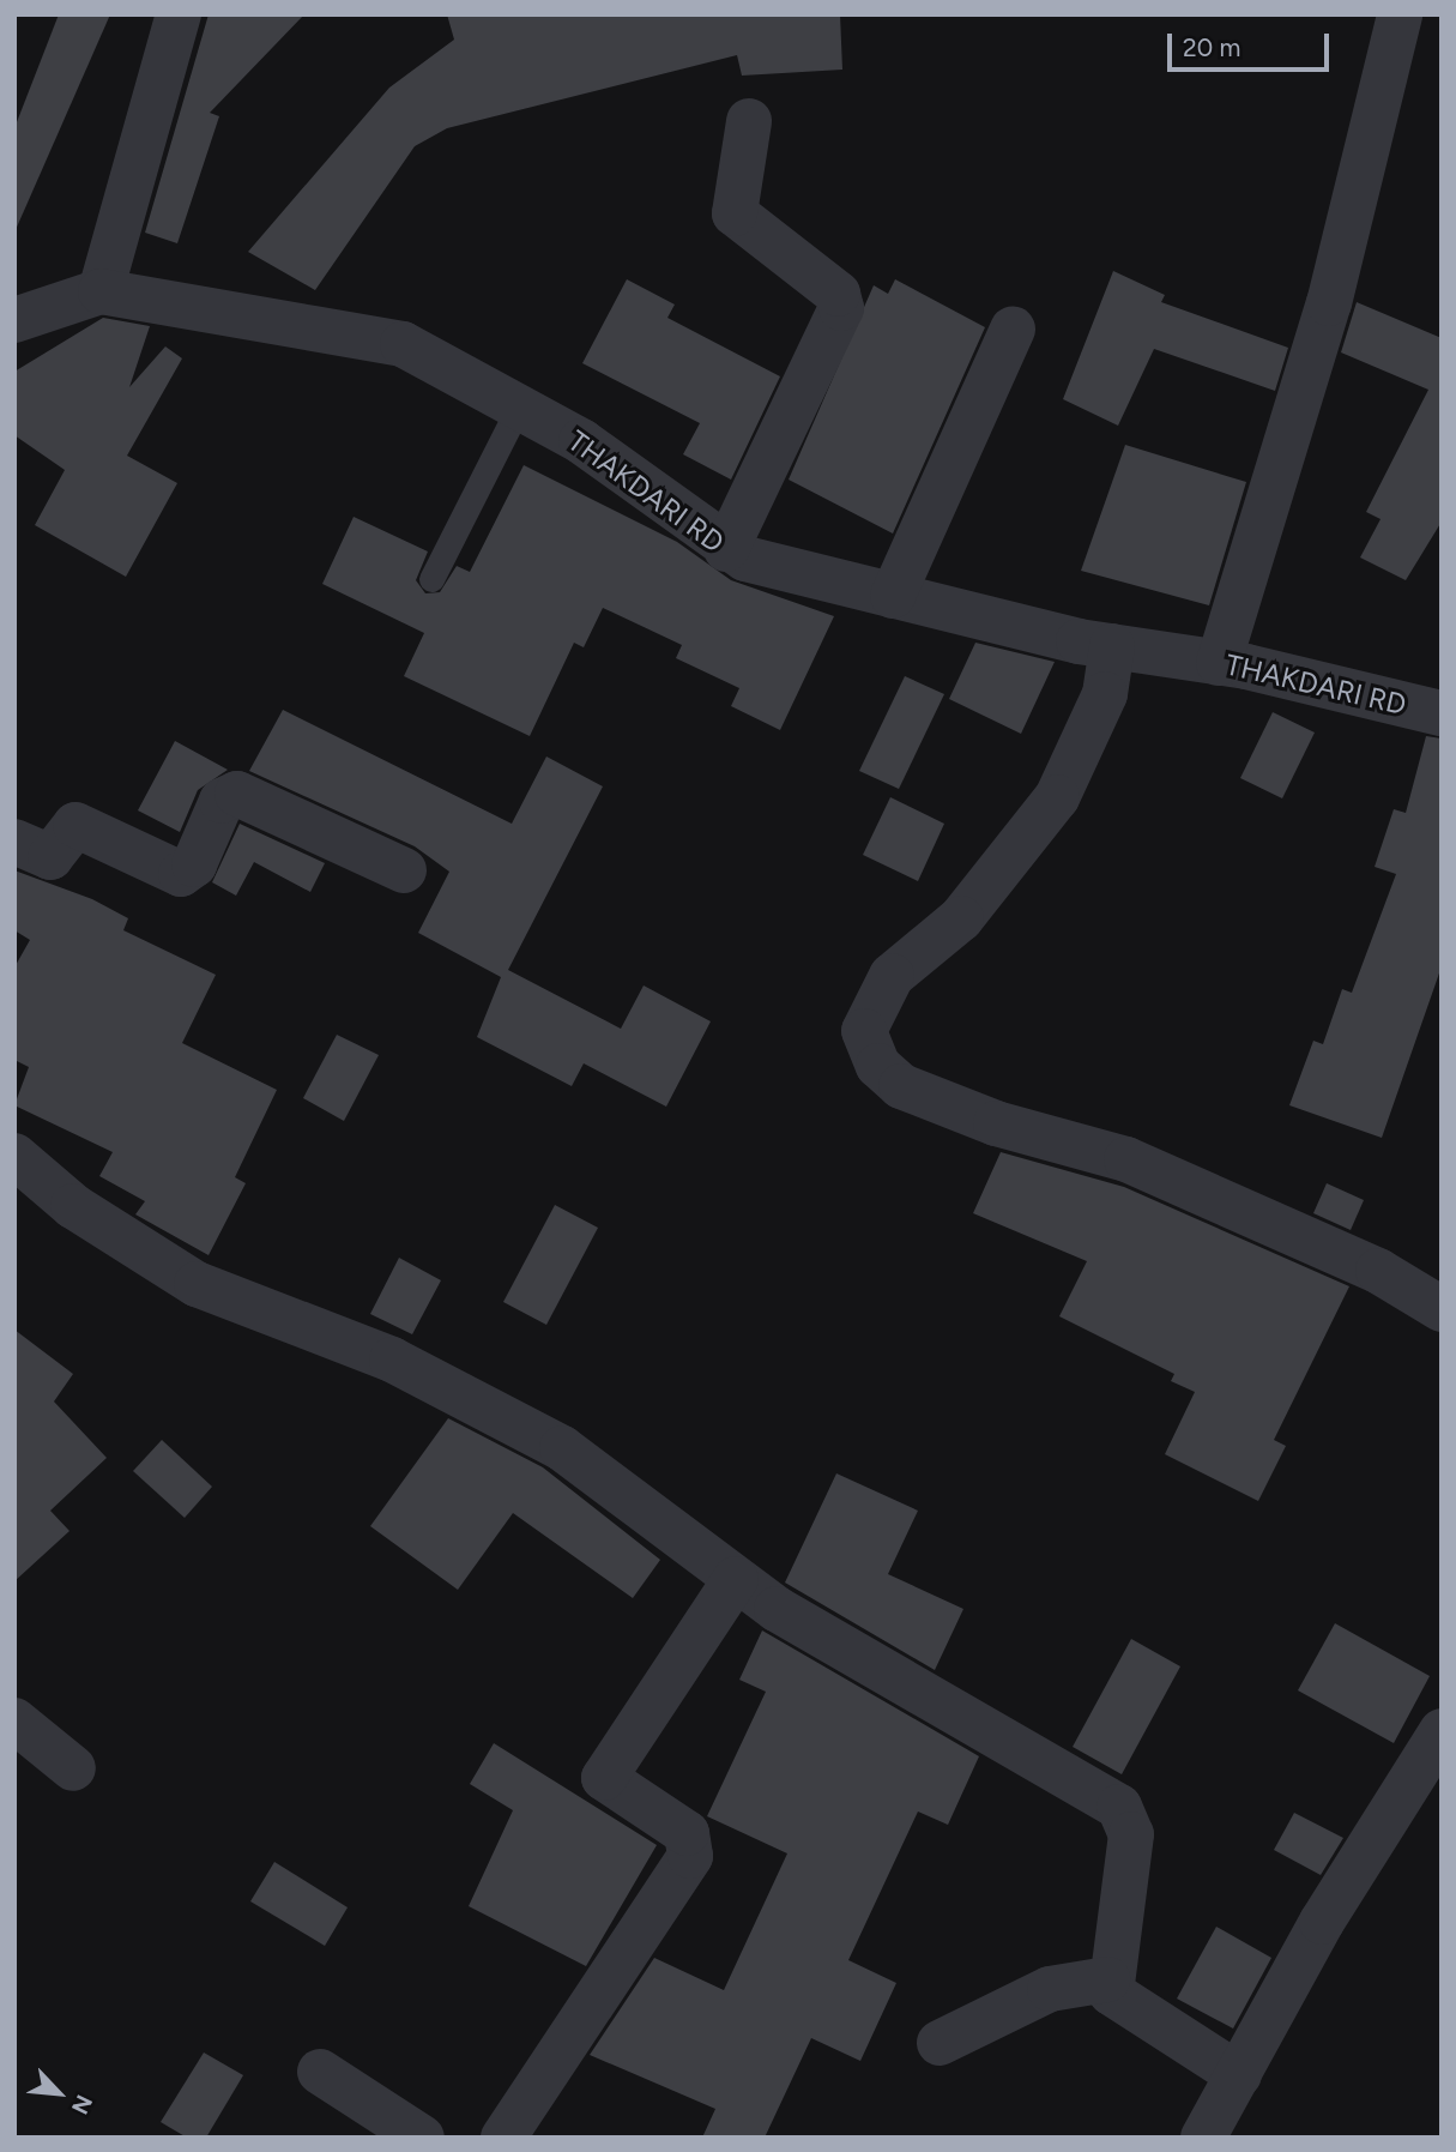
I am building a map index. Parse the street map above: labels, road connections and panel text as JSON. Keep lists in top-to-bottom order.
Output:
{
  "streets": {
    "street": ["THAKDARI RD"]
  },
  "scale_bar": "20 m",
  "north": "bottom right"
}
